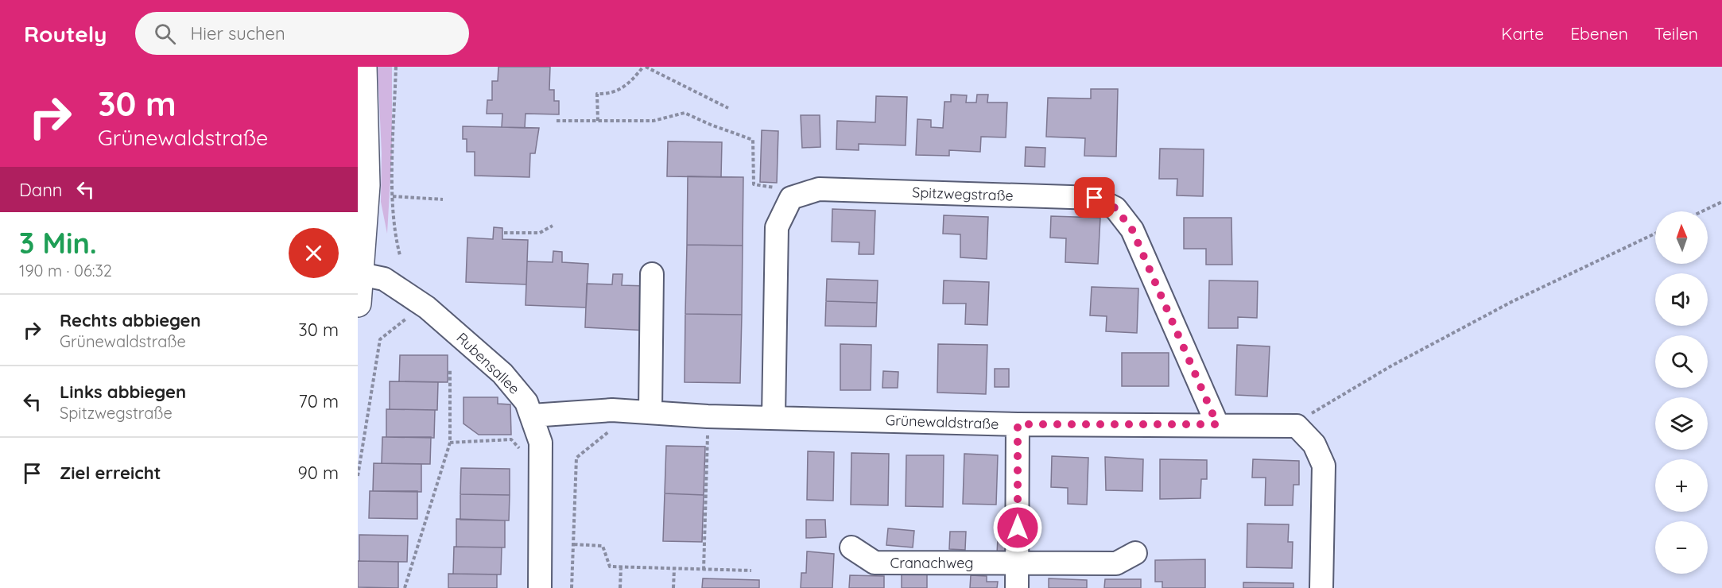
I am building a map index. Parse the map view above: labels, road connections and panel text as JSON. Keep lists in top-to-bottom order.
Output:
{
  "streets": {
    "street": [
      "Spitzwegstraße",
      "Rubensallee",
      "Grünewaldstraße",
      "Cranachweg"
    ]
  },
  "crossings": [
    ["Spitzwegstraße", "Grünewaldstraße"],
    ["Rubensallee", "Grünewaldstraße"]
  ],
  "north": "top",
  "page": {
    "header": "Routely",
    "search": "Hier suchen",
    "nav": ["Karte", "Ebenen", "Teilen"],
    "turn": ["30 m", "Grünewaldstraße"],
    "then": "Dann",
    "map_buttons": ["+", "−"],
    "heading": ["3 Min.", "190 m · 06:32"],
    "list": [
      {
        "name": "Rechts abbiegen",
        "note": "Grünewaldstraße",
        "value": "30 m"
      },
      {
        "name": "Links abbiegen",
        "note": "Spitzwegstraße",
        "value": "70 m"
      },
      {
        "name": "Ziel erreicht",
        "value": "90 m"
      }
    ]
  }
}
